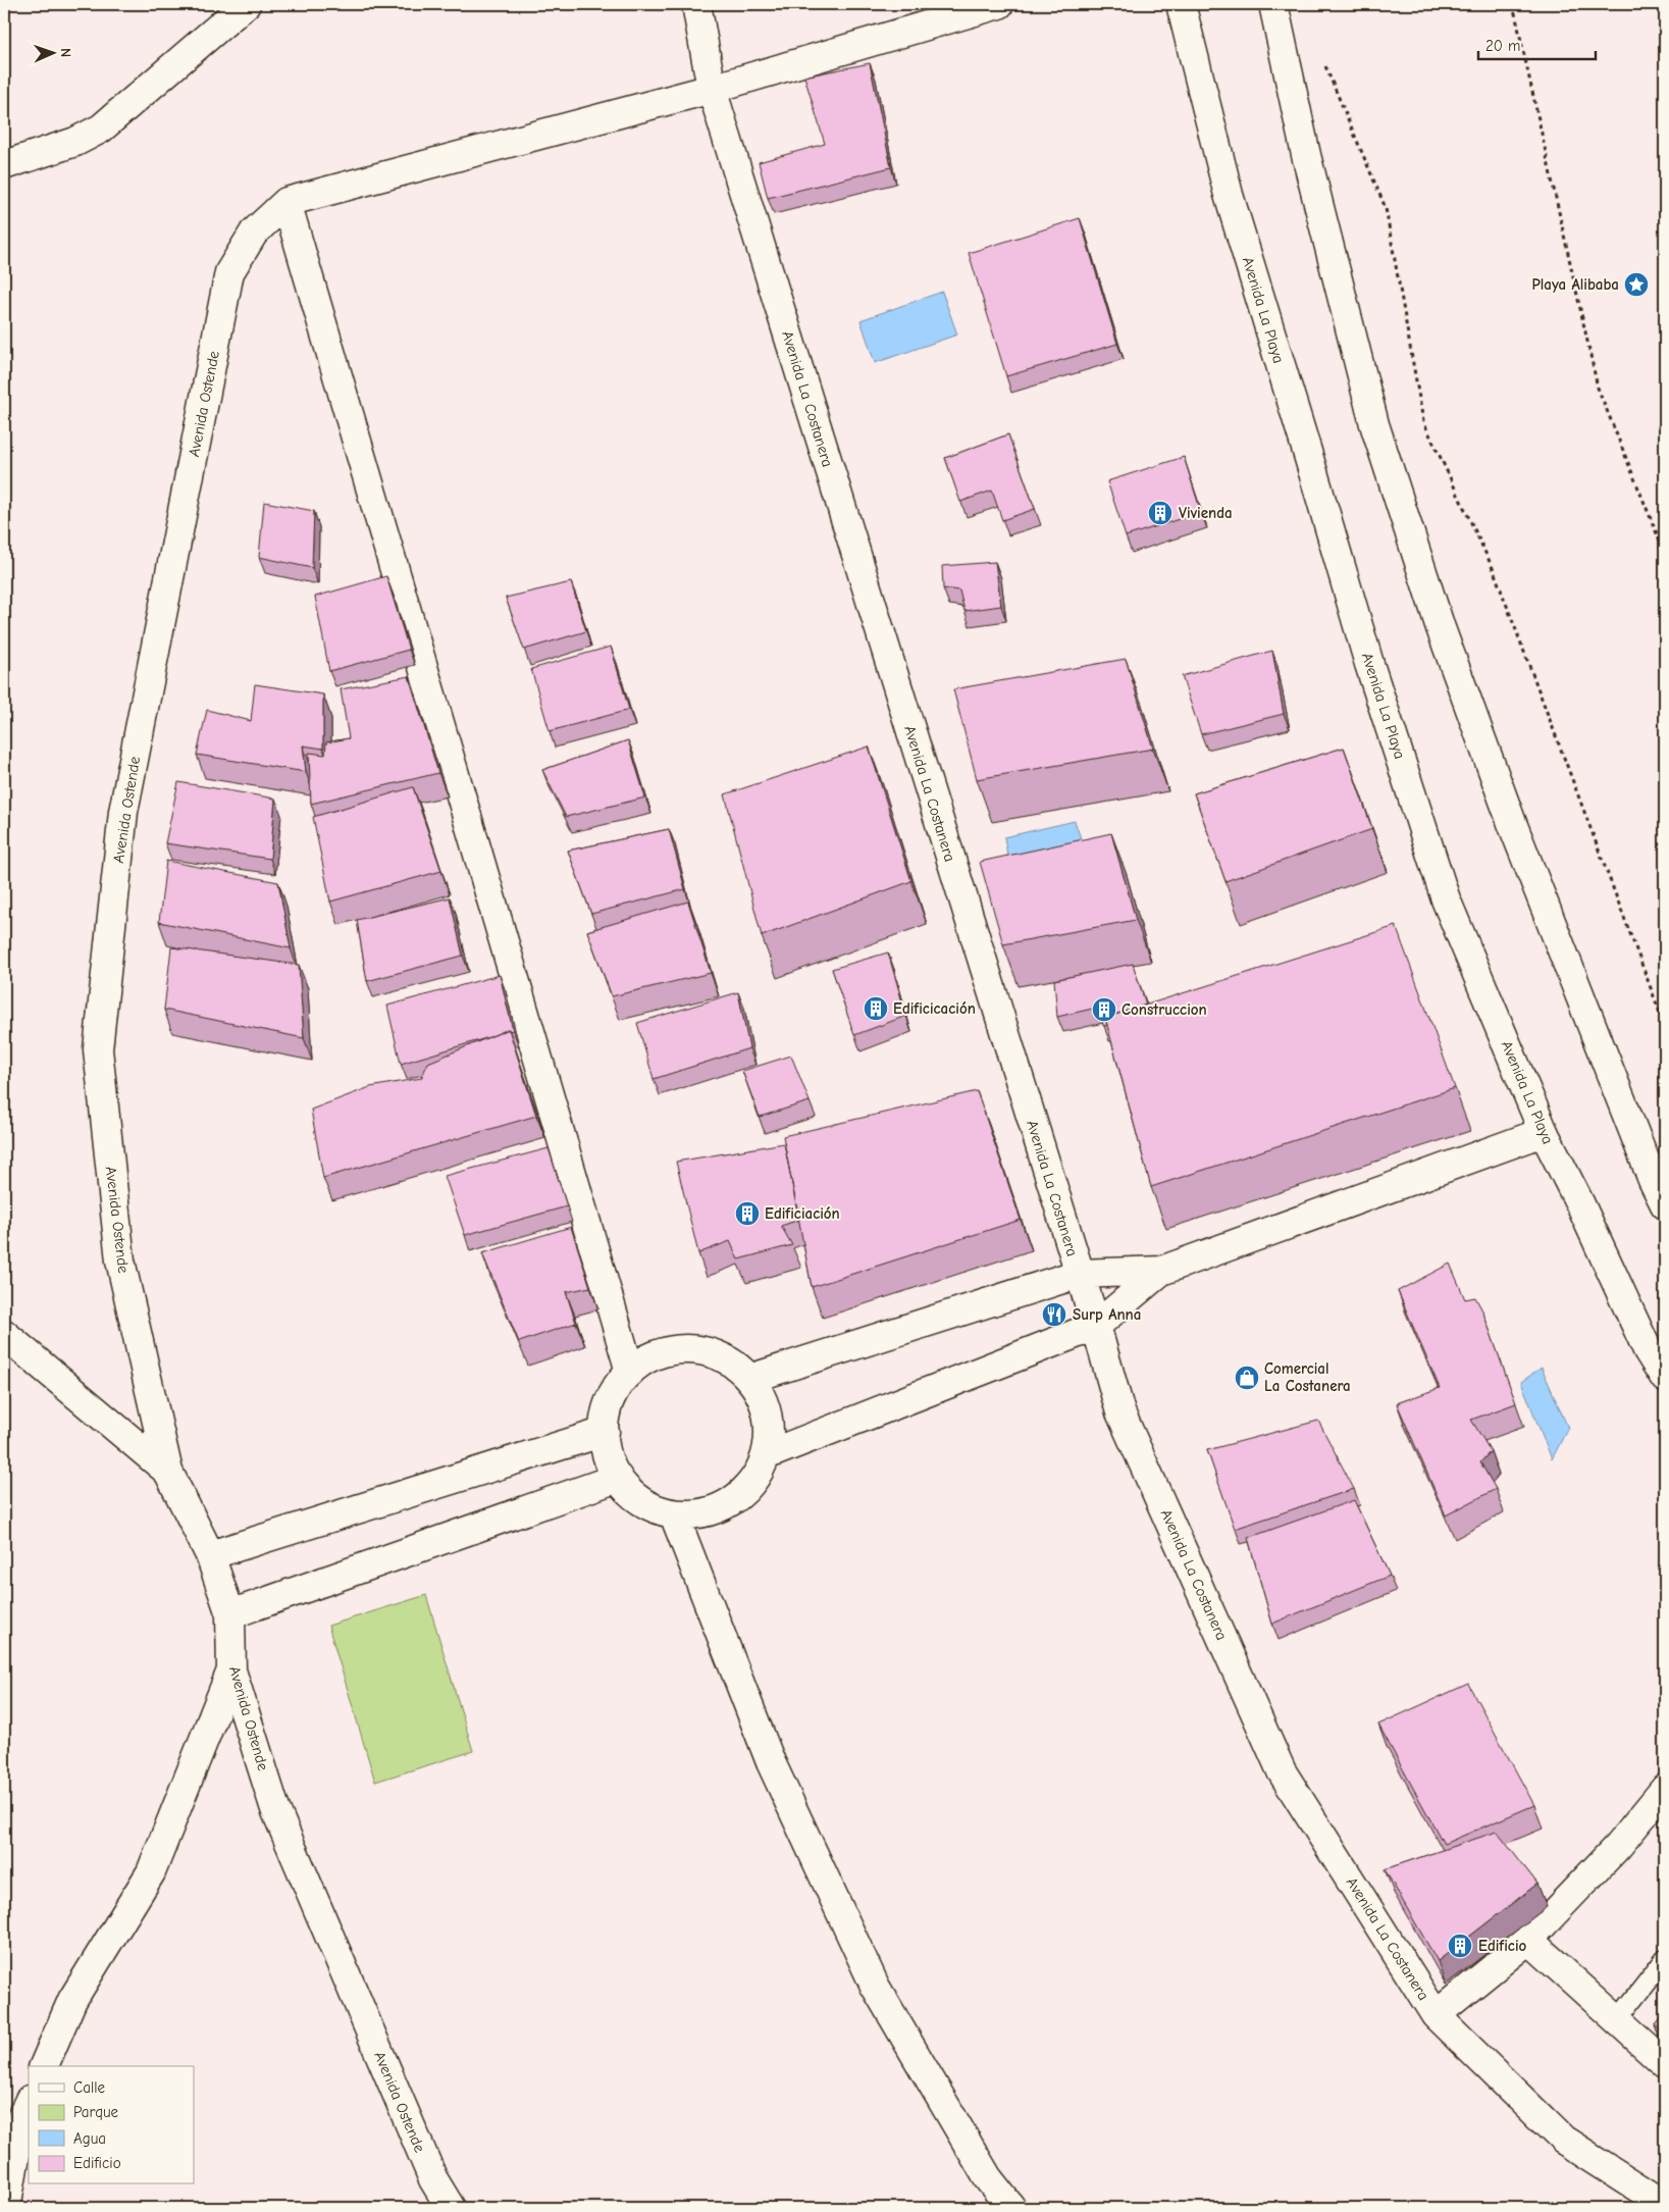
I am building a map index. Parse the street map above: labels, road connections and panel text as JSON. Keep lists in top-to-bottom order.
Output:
{
  "streets": {
    "street": ["Avenida La Playa", "Avenida La Costanera", "Avenida Ostende"]
  },
  "places": {
    "place": ["Playa Alibaba"],
    "building": [
      "Vivienda",
      "Edificicación",
      "Construccion",
      "Edificiación",
      "Edificio"
    ],
    "restaurant": ["Surp Anna"],
    "shop": ["Comercial La Costanera"]
  },
  "legend": [
    "Calle",
    "Parque",
    "Agua",
    "Edificio"
  ],
  "scale_bar": "20 m",
  "north": "right"
}
